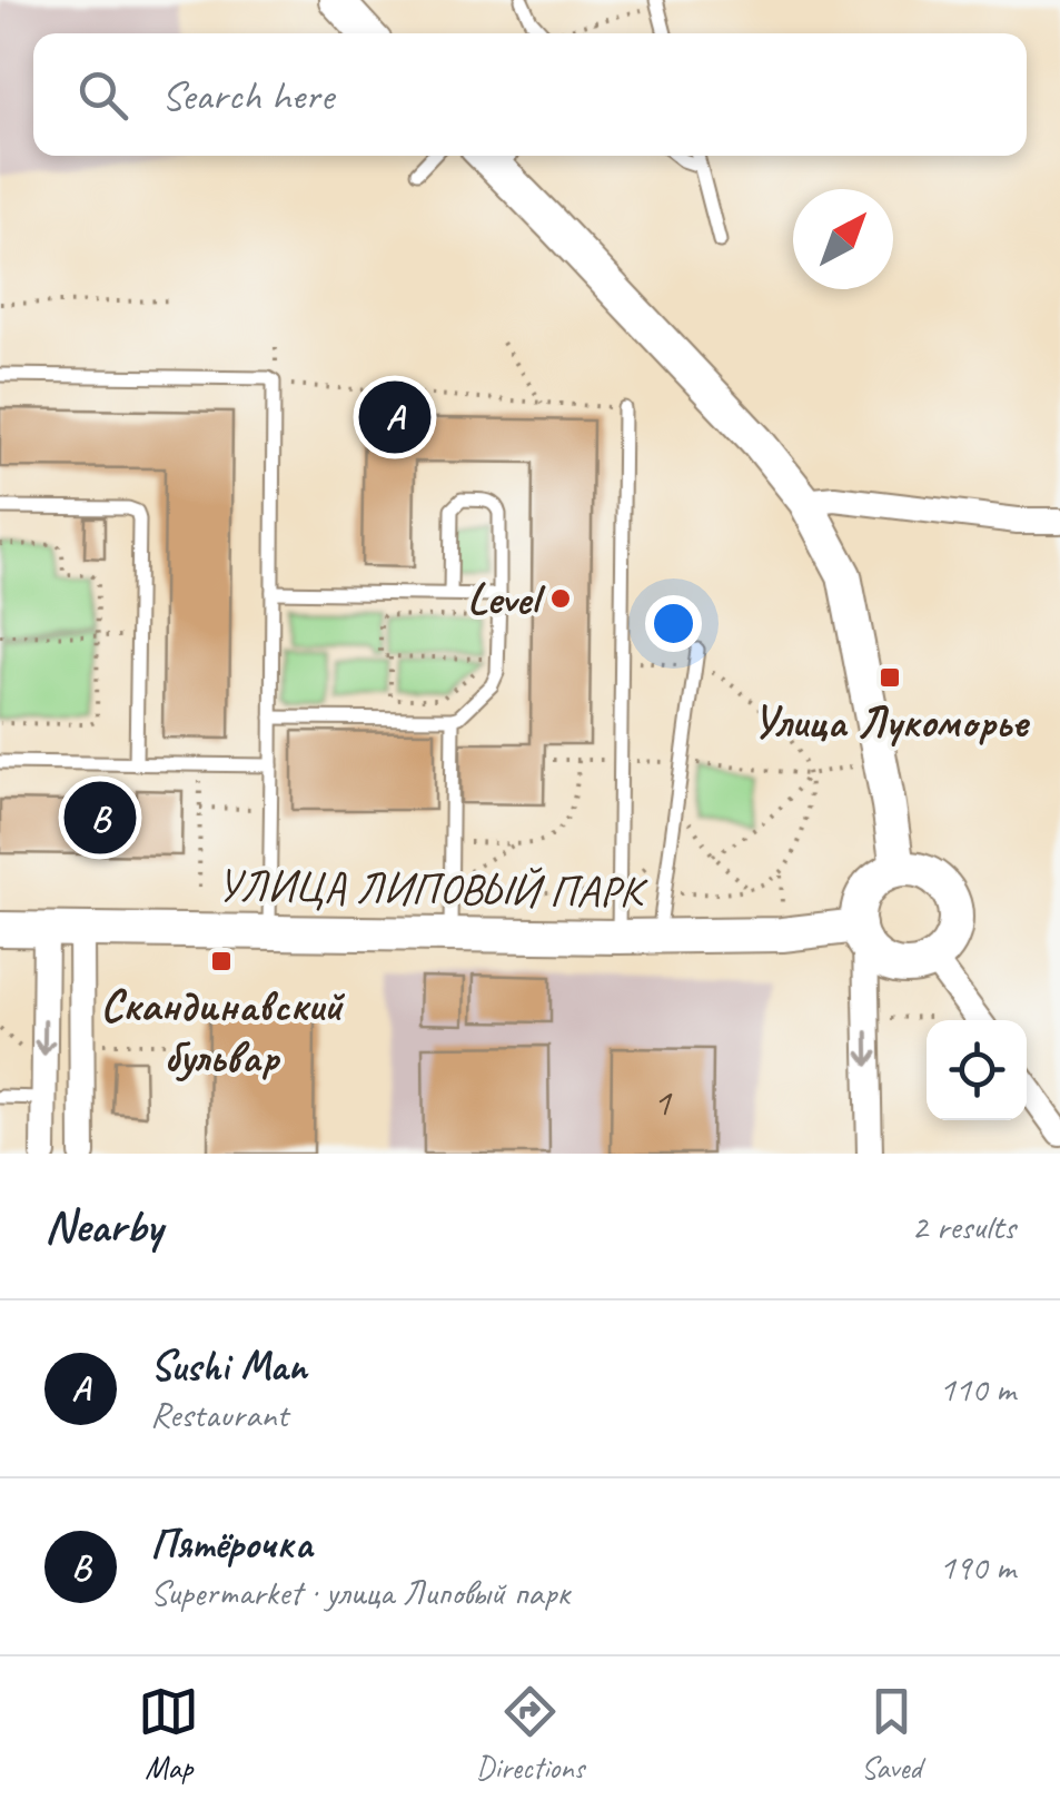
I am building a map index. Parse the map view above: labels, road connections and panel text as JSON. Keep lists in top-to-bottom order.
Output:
{
  "streets": {
    "street": ["УЛИЦА ЛИПОВЫЙ ПАРК"]
  },
  "places": {
    "other": ["Level"],
    "transit": ["Улица Лукоморье", "Скандинавский бульвар"]
  },
  "house_numbers": ["1"],
  "north": "top right",
  "page": {
    "search": "Search here",
    "pins": ["A", "B"],
    "heading": ["Nearby", "2 results"],
    "list": [
      {
        "mark": "A",
        "name": "Sushi Man",
        "note": "Restaurant",
        "value": "110 m"
      },
      {
        "mark": "B",
        "name": "Пятёрочка",
        "note": "Supermarket · улица Липовый парк",
        "value": "190 m"
      }
    ],
    "nav": ["Map", "Directions", "Saved"]
  }
}
